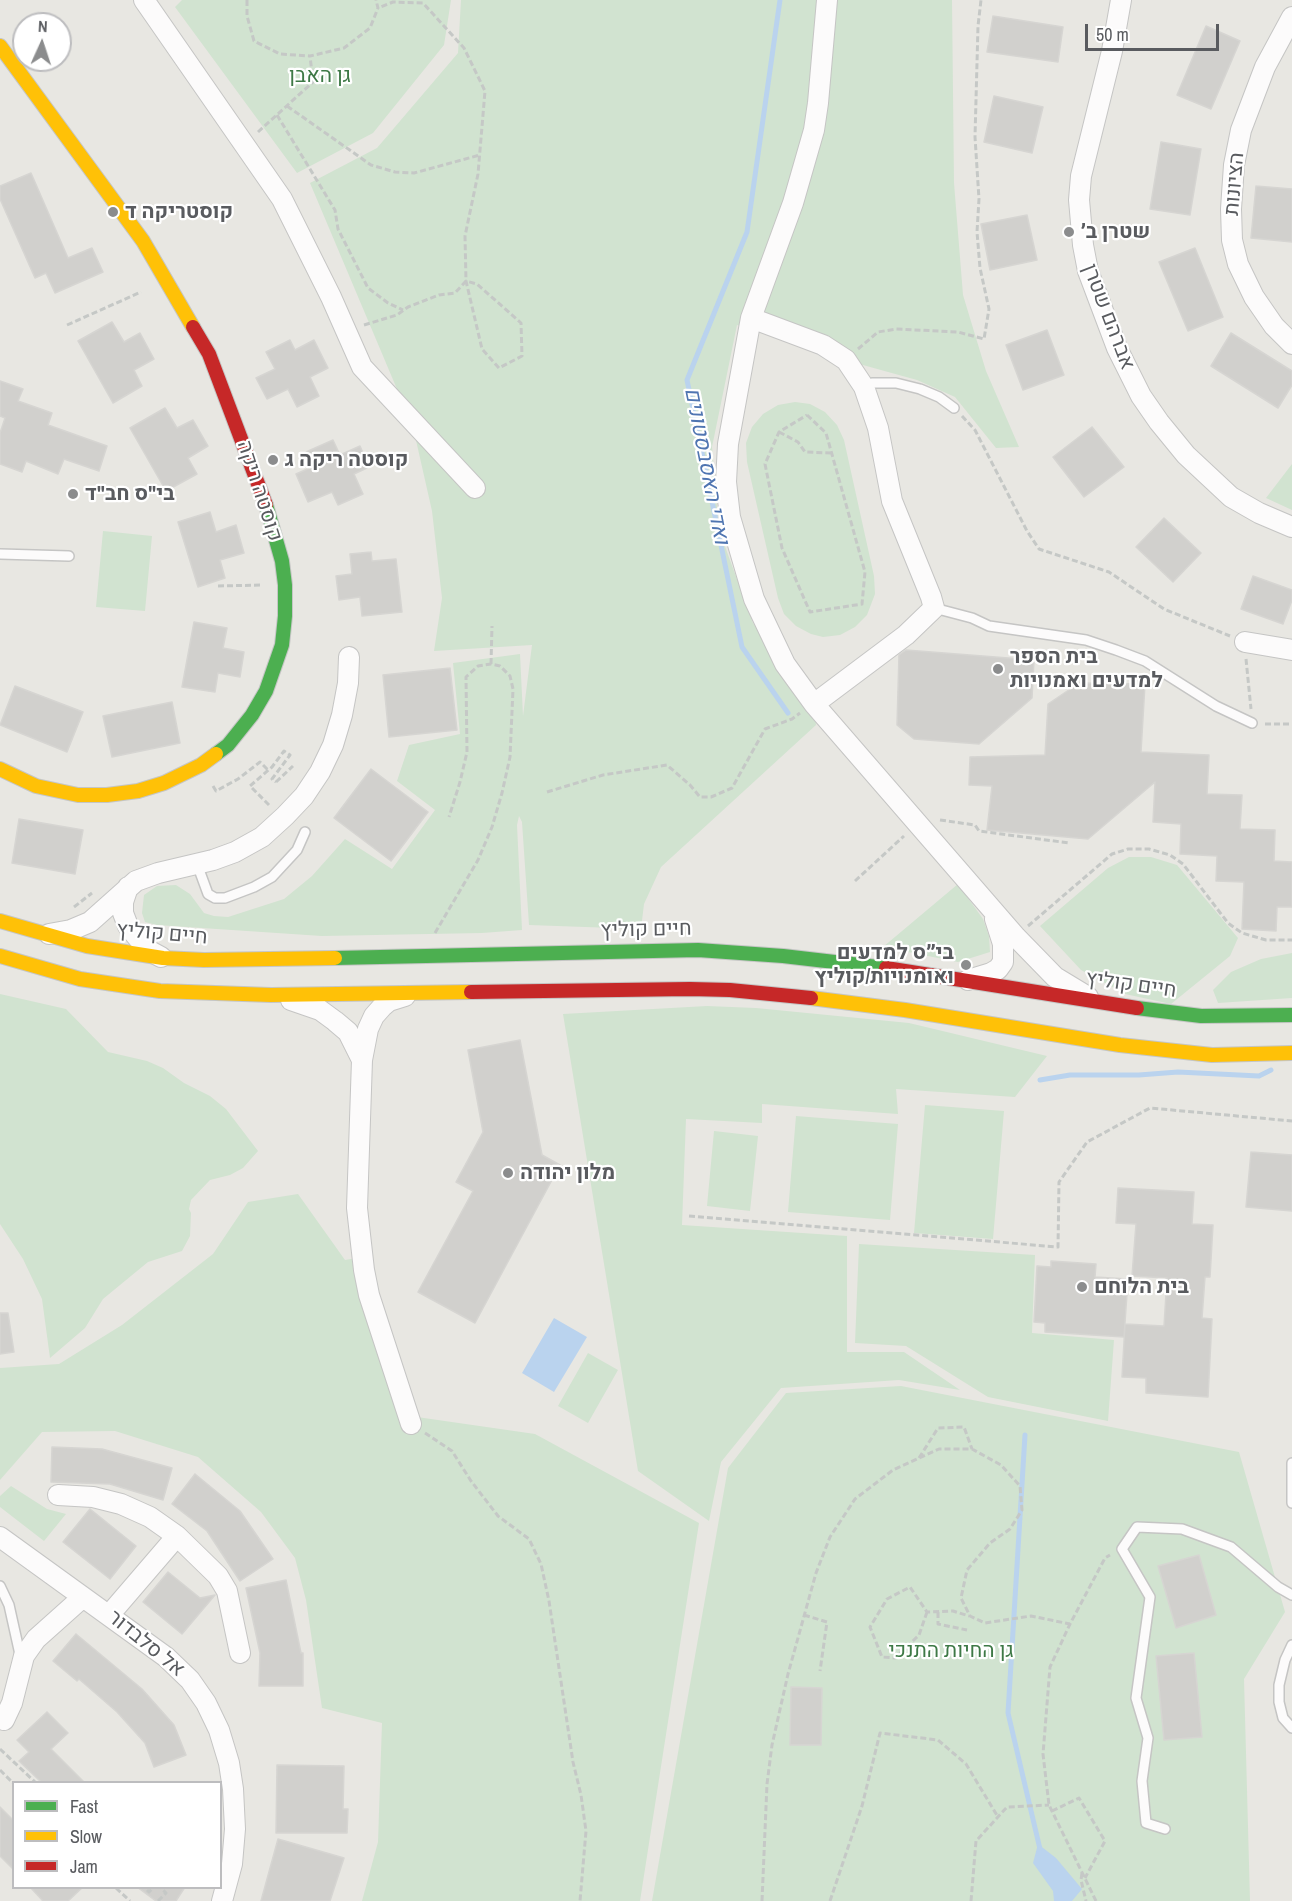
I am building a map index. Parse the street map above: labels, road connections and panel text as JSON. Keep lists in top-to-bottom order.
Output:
{
  "streets": {
    "main road": ["קוסטה ריקה", "חיים קוליץ"],
    "street": ["הציונות", "אברהם שטרן", "אל סלבדור"]
  },
  "water": ["ואדי האסבסטונים"],
  "parks": ["גן האבן", "גן החיות התנכי"],
  "places": [
    "קוסטריקה ד",
    "שטרן ב׳",
    "קוסטה ריקה ג",
    "בי\"ס חב\"ד",
    "בית הספר למדעים ואמנויות",
    "בי״ס למדעים ואומנויות/קוליץ",
    "מלון יהודה",
    "בית הלוחם"
  ],
  "legend": ["Fast", "Slow", "Jam"],
  "scale_bar": "50 m",
  "north": "top"
}
